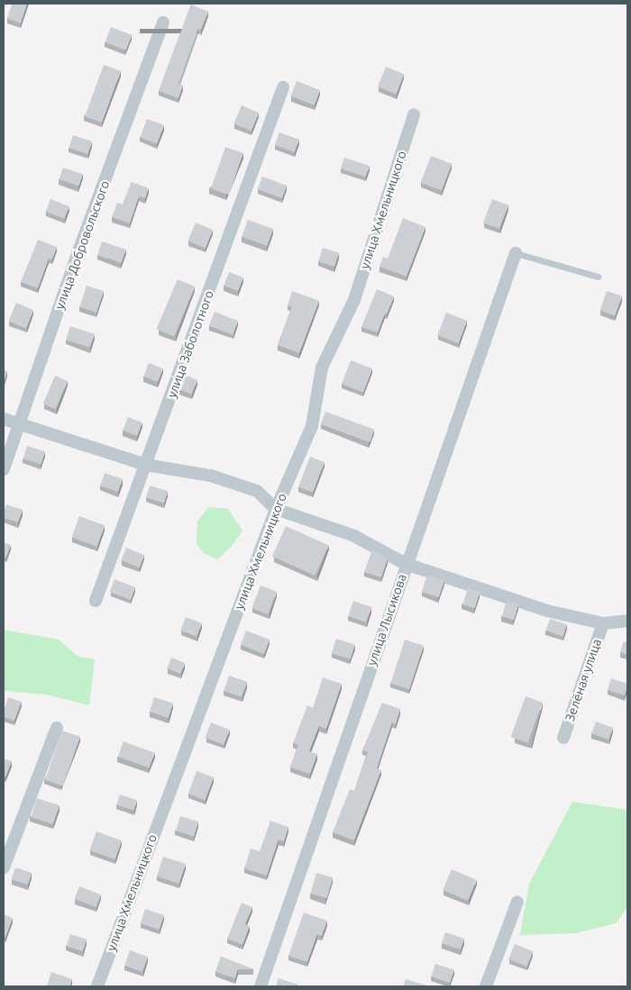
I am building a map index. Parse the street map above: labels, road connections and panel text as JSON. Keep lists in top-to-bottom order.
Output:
{
  "streets": {
    "street": [
      "улица Хмельницкого",
      "улица Добровольского",
      "улица Заболотного",
      "улица Лысикова",
      "Зелёная улица"
    ]
  }
}
